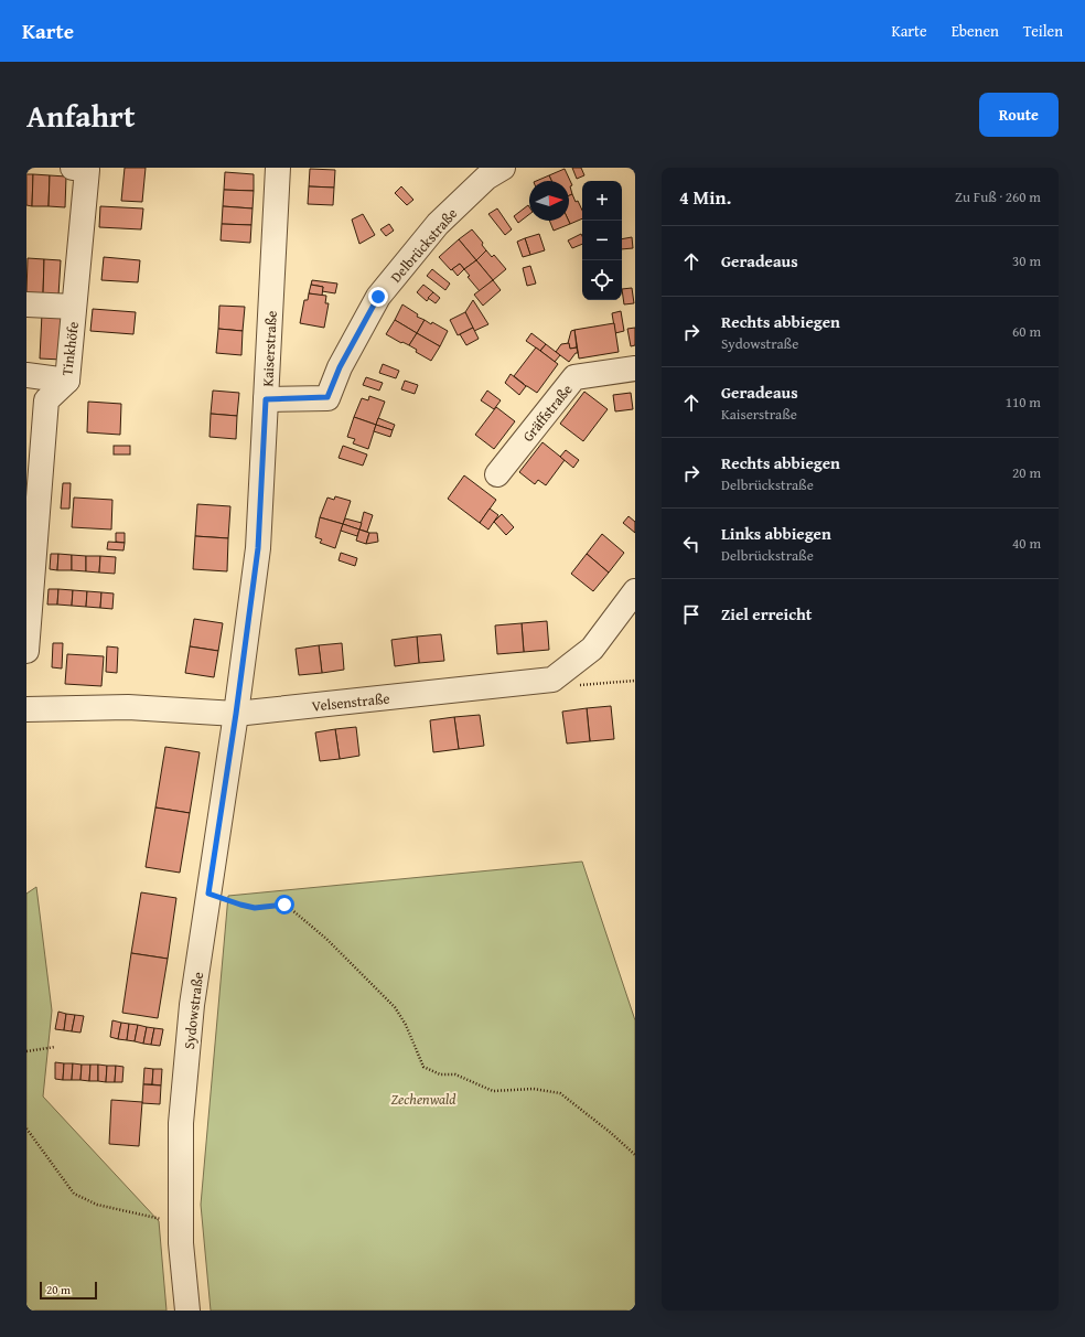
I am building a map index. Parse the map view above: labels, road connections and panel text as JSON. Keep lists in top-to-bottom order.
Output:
{
  "streets": {
    "street": [
      "Delbrückstraße",
      "Tinkhöfe",
      "Kaiserstraße",
      "Gräffstraße",
      "Velsenstraße",
      "Sydowstraße"
    ]
  },
  "crossings": [
    ["Delbrückstraße", "Kaiserstraße"],
    ["Kaiserstraße", "Velsenstraße"],
    ["Kaiserstraße", "Sydowstraße"],
    ["Velsenstraße", "Sydowstraße"]
  ],
  "parks": ["Zechenwald"],
  "scale_bar": "20 m",
  "north": "right",
  "page": {
    "header": "Karte",
    "nav": ["Karte", "Ebenen", "Teilen"],
    "title": "Anfahrt",
    "buttons": "Route",
    "heading": ["4 Min.", "Zu Fuß · 260 m"],
    "map_buttons": ["+", "−"],
    "list": [
      ["Geradeaus", "30 m"],
      ["Rechts abbiegen", "Sydowstraße", "60 m"],
      ["Geradeaus", "Kaiserstraße", "110 m"],
      ["Rechts abbiegen", "Delbrückstraße", "20 m"],
      ["Links abbiegen", "Delbrückstraße", "40 m"],
      "Ziel erreicht"
    ],
    "scale": "20 m"
  }
}
